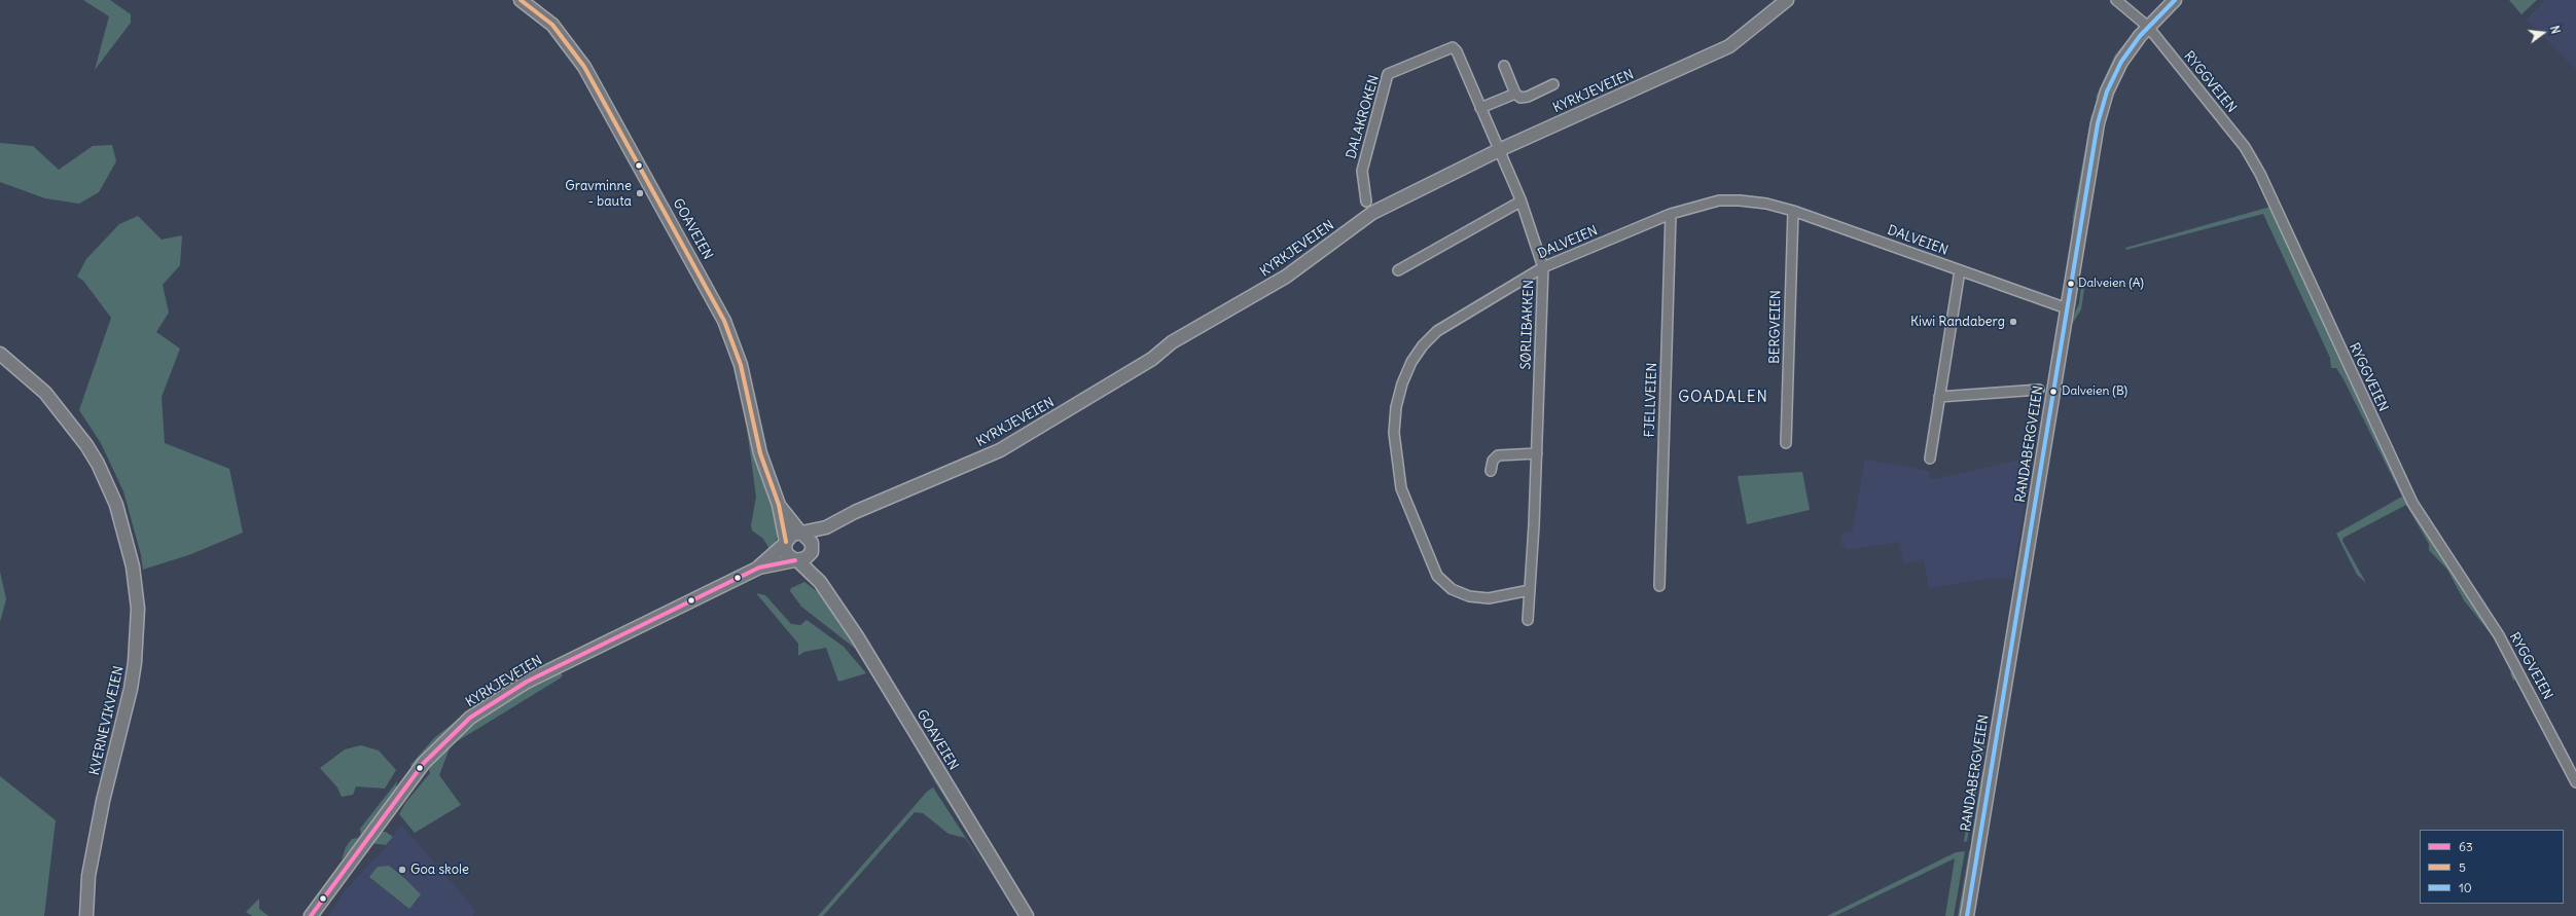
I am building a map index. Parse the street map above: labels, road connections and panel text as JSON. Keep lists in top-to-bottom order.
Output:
{
  "streets": {
    "main road": [
      "KYRKJEVEIEN",
      "GOAVEIEN",
      "RANDABERGVEIEN",
      "KVERNEVIKVEIEN"
    ],
    "street": [
      "RYGGVEIEN",
      "DALAKROKEN",
      "DALVEIEN",
      "SØRLIBAKKEN",
      "BERGVEIEN",
      "FJELLVEIEN"
    ]
  },
  "crossings": [
    ["RYGGVEIEN", "RANDABERGVEIEN"],
    ["KYRKJEVEIEN", "DALAKROKEN"],
    ["KYRKJEVEIEN", "GOAVEIEN"],
    ["KYRKJEVEIEN", "SØRLIBAKKEN"],
    ["DALAKROKEN", "SØRLIBAKKEN"],
    ["DALVEIEN", "SØRLIBAKKEN"],
    ["DALVEIEN", "BERGVEIEN"],
    ["DALVEIEN", "FJELLVEIEN"],
    ["DALVEIEN", "RANDABERGVEIEN"]
  ],
  "districts": ["GOADALEN"],
  "places": [
    "Gravminne - bauta",
    "Dalveien (A)",
    "Kiwi Randaberg",
    "Dalveien (B)",
    "Goa skole"
  ],
  "lines": ["transit line 5", "transit line 10", "transit line 63"],
  "legend": ["63", "5", "10"],
  "north": "right"
}
